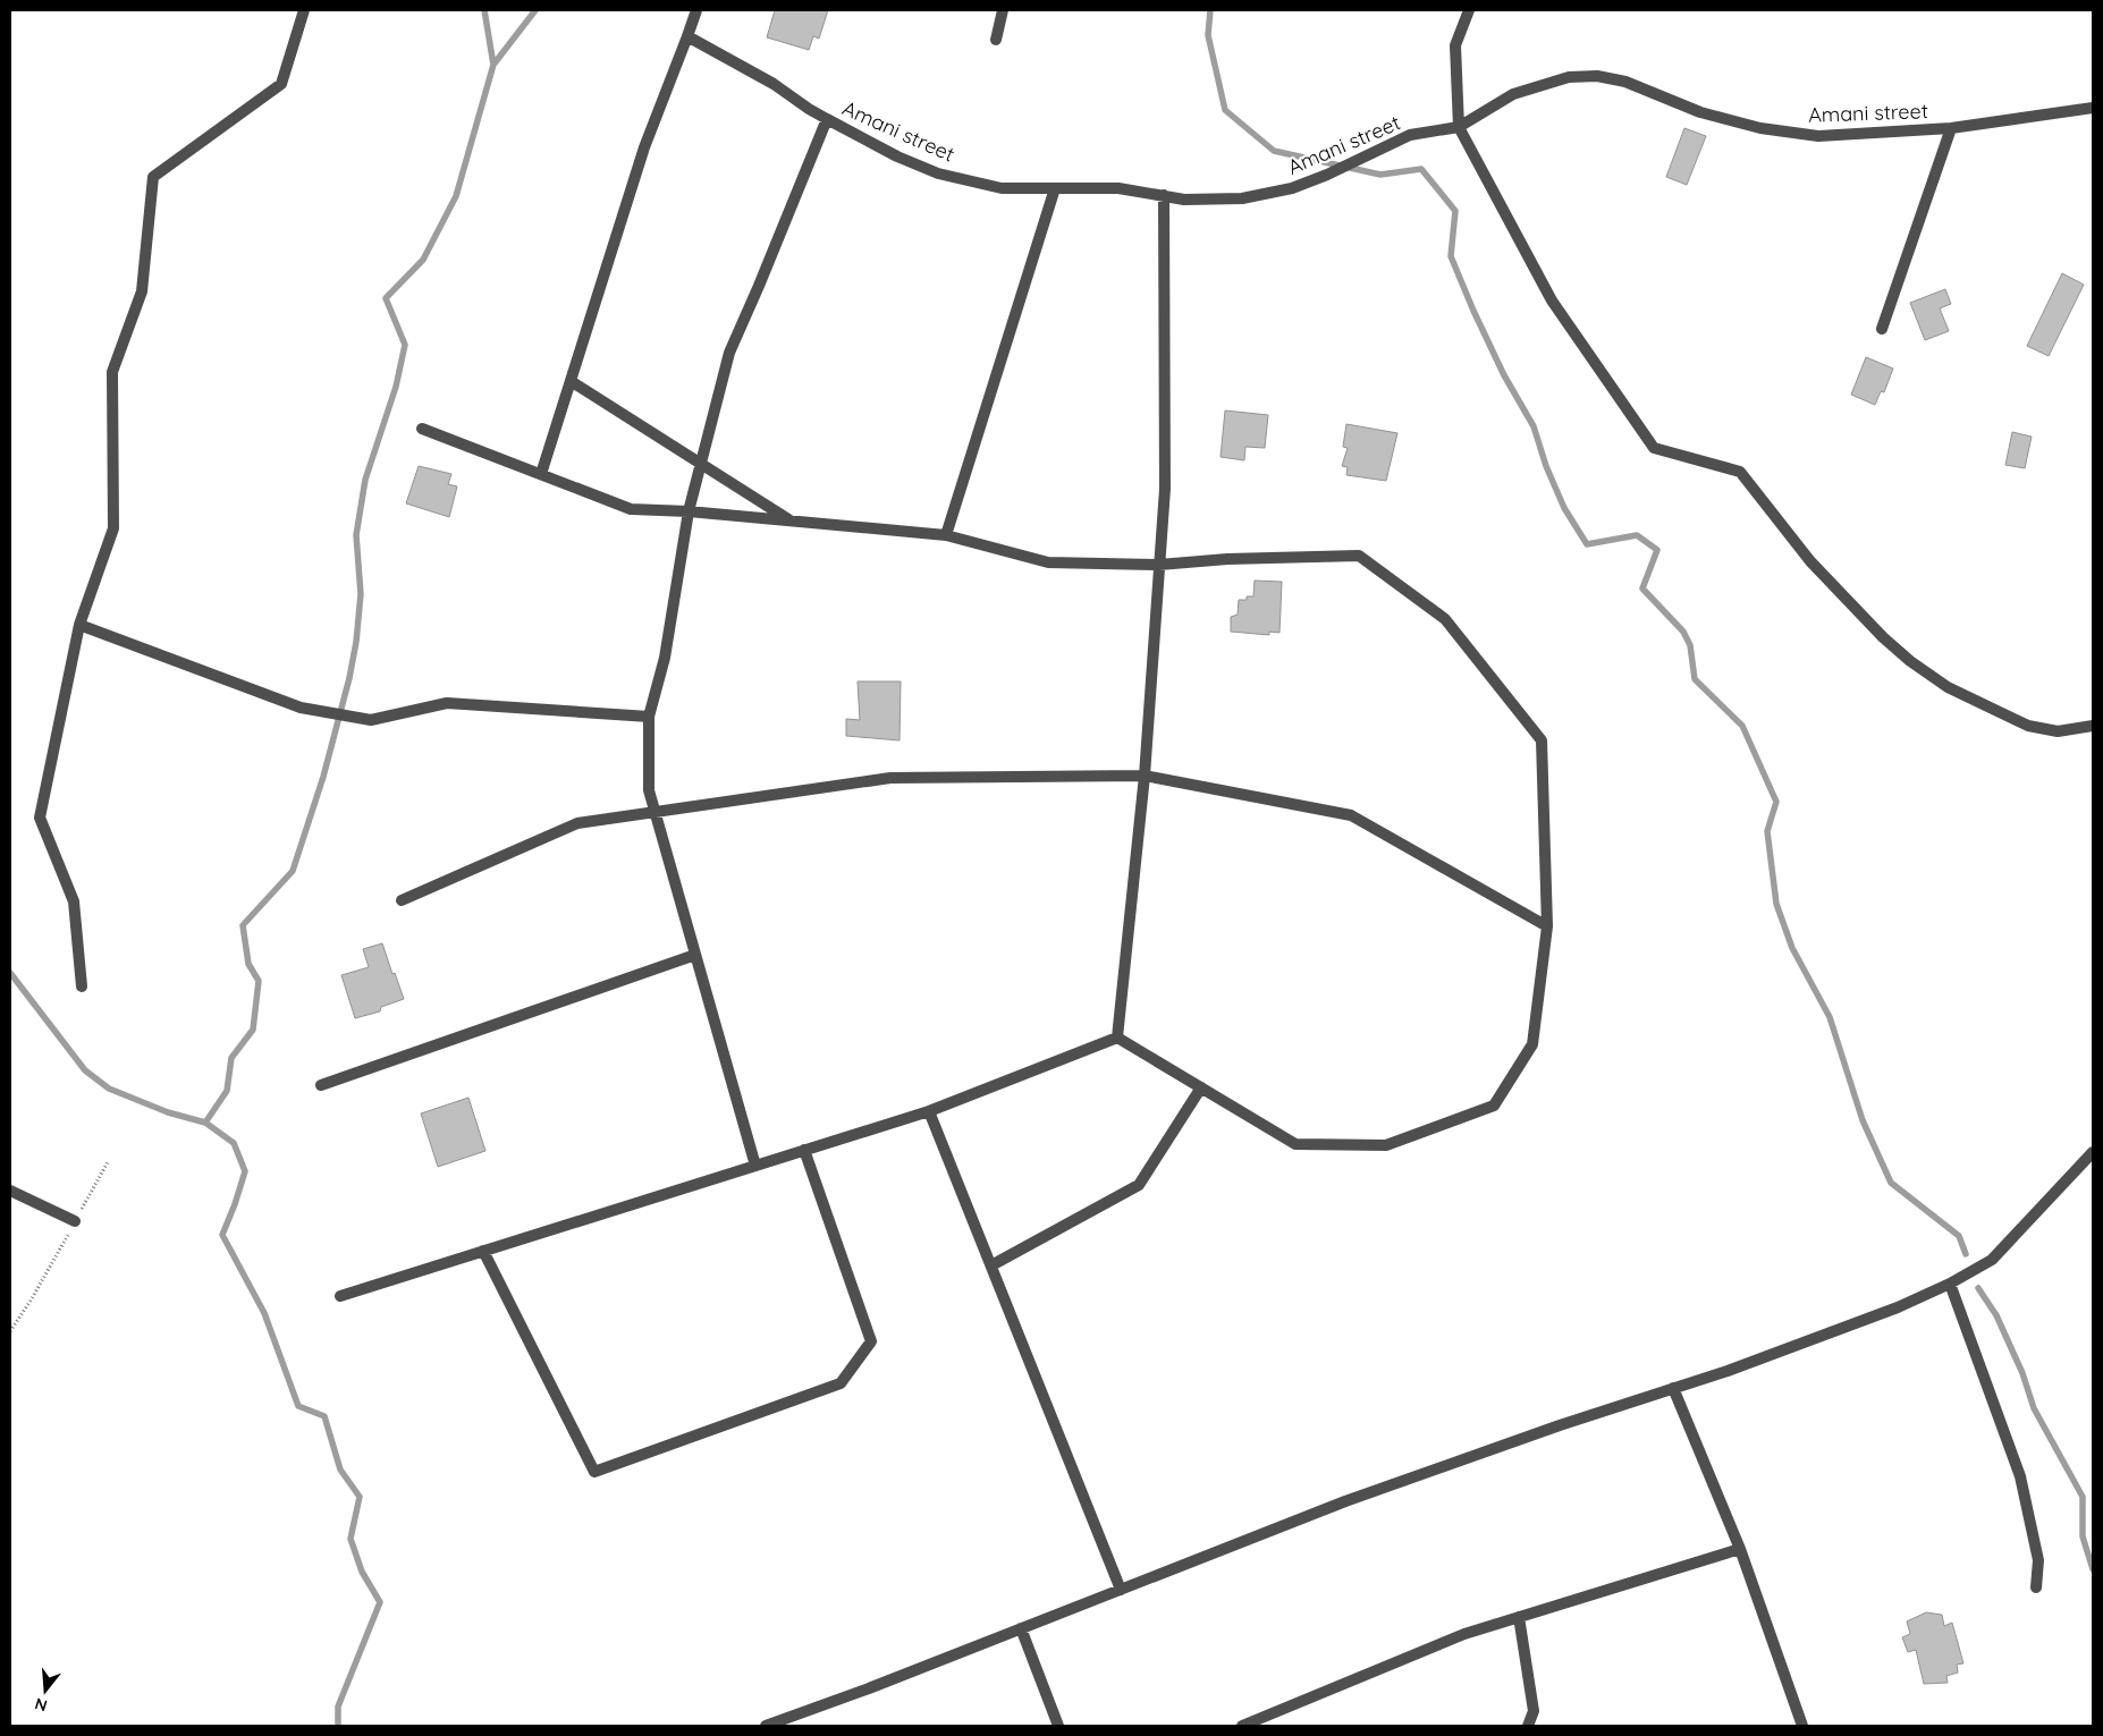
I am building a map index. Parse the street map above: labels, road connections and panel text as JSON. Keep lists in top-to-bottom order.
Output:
{
  "streets": {
    "street": ["Amani street"]
  },
  "north": "bottom"
}
